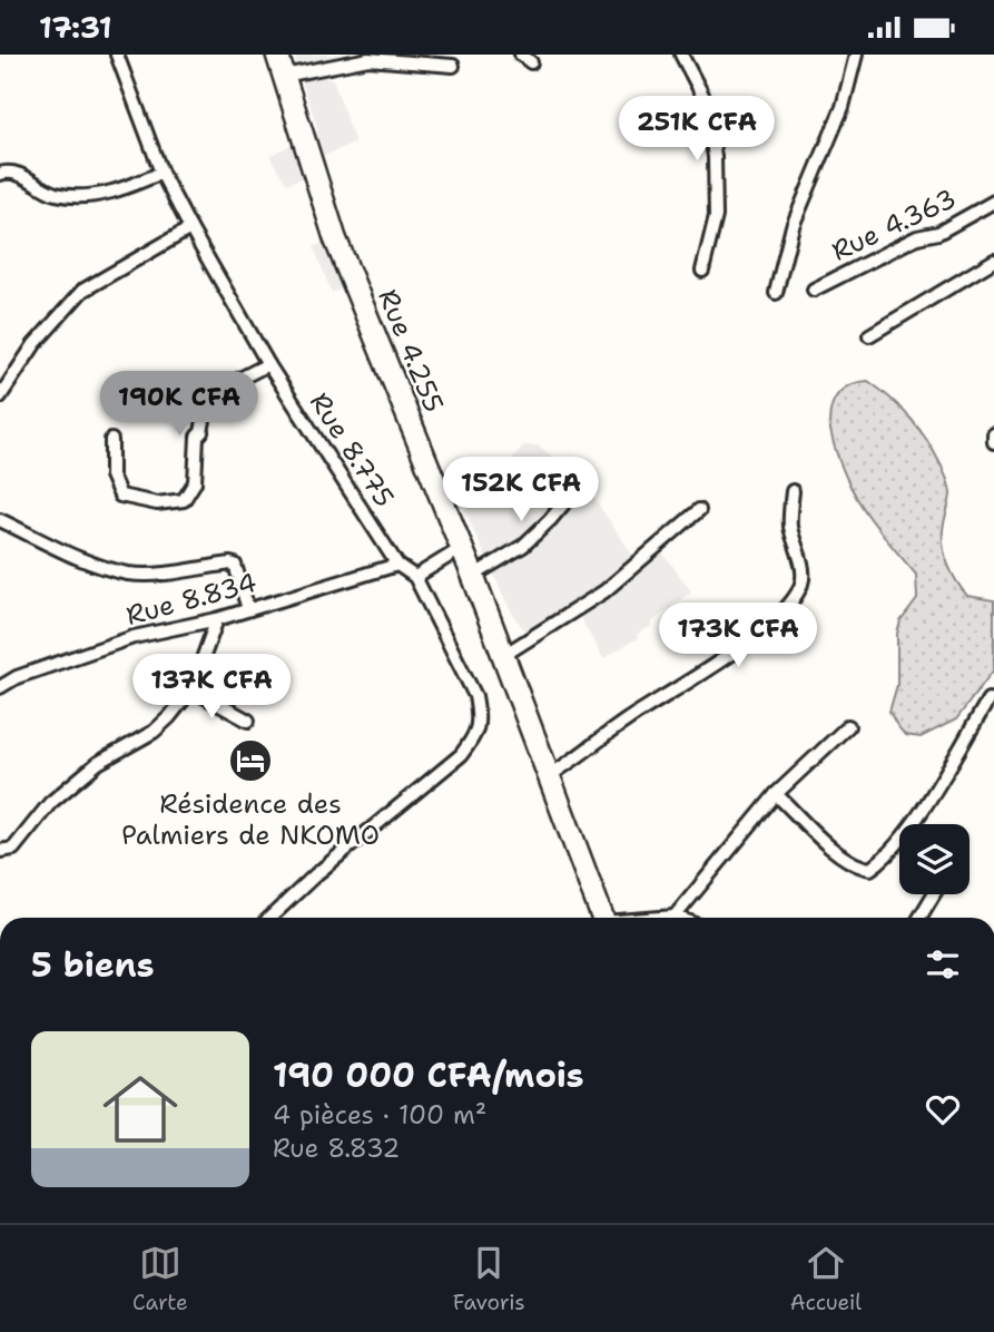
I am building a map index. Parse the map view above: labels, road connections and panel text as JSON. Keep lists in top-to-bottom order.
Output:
{
  "streets": {
    "highway": ["Rue 4.255"],
    "street": ["Rue 4.363", "Rue 8.775", "Rue 8.834"]
  },
  "crossings": [
    ["Rue 8.775", "Rue 8.834"]
  ],
  "places": {
    "hotel": ["Résidence des Palmiers de NKOMO"]
  },
  "page": {
    "status": "17:31",
    "price": [
      "251K CFA",
      "190K CFA",
      "152K CFA",
      "173K CFA",
      "137K CFA"
    ],
    "heading": "5 biens",
    "list": [
      {
        "name": "190 000 CFA/mois",
        "note": "4 pièces · 100 m² · Rue 8.832"
      }
    ],
    "tabs": ["Carte", "Favoris", "Accueil"]
  }
}
